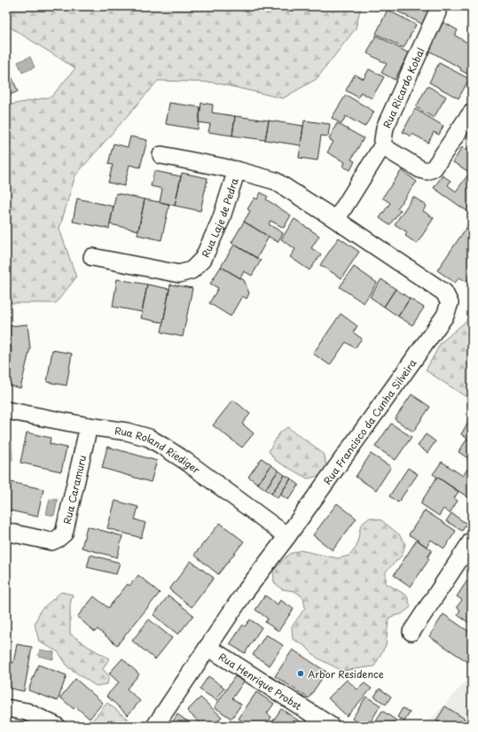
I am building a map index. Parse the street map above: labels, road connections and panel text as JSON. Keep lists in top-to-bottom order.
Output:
{
  "streets": {
    "street": [
      "Rua Ricardo Kobal",
      "Rua Laje de Pedra",
      "Rua Francisco da Cunha Silveira",
      "Rua Roland Riediger",
      "Rua Caramuru",
      "Rua Henrique Probst"
    ]
  },
  "crossings": [
    ["Rua Laje de Pedra", "Rua Francisco da Cunha Silveira"],
    ["Rua Francisco da Cunha Silveira", "Rua Roland Riediger"],
    ["Rua Francisco da Cunha Silveira", "Rua Henrique Probst"],
    ["Rua Roland Riediger", "Rua Caramuru"]
  ],
  "places": ["Arbor Residence"]
}
